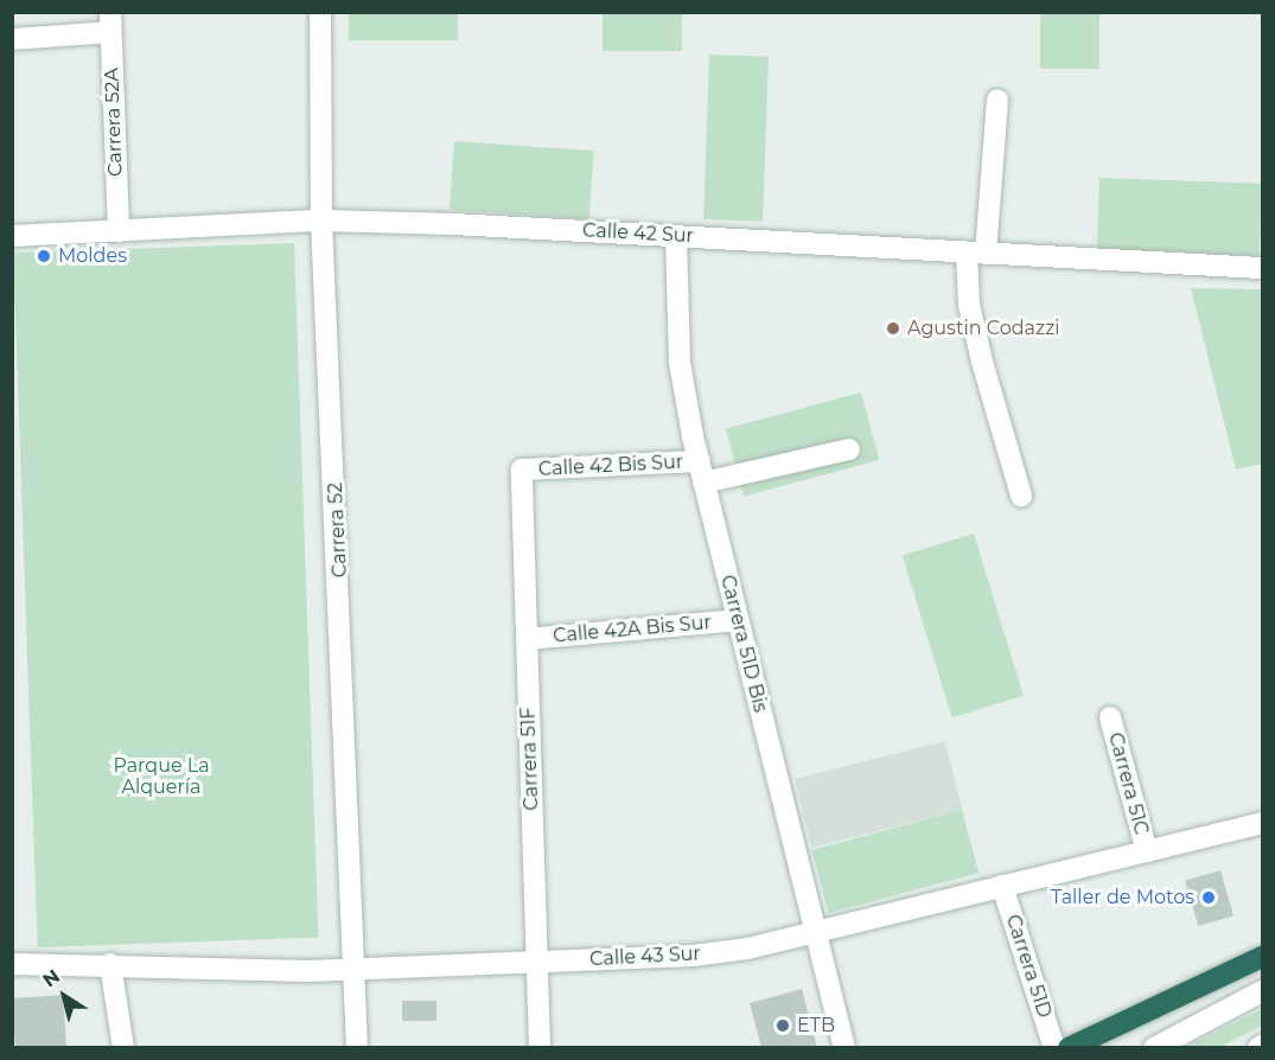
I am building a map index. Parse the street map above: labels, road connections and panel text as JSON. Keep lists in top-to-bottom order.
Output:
{
  "streets": {
    "street": [
      "Carrera 52A",
      "Calle 42 Sur",
      "Calle 42 Bis Sur",
      "Carrera 52",
      "Calle 42A Bis Sur",
      "Carrera 51D Bis",
      "Carrera 51F",
      "Carrera 51C",
      "Calle 43 Sur",
      "Carrera 51D"
    ]
  },
  "crossings": [
    ["Carrera 52A", "Calle 42 Sur"],
    ["Calle 42 Sur", "Carrera 52"],
    ["Calle 42 Sur", "Carrera 51D Bis"],
    ["Calle 42 Bis Sur", "Carrera 51D Bis"],
    ["Calle 42 Bis Sur", "Carrera 51F"],
    ["Carrera 52", "Calle 43 Sur"],
    ["Calle 42A Bis Sur", "Carrera 51D Bis"],
    ["Calle 42A Bis Sur", "Carrera 51F"],
    ["Carrera 51D Bis", "Calle 43 Sur"],
    ["Carrera 51F", "Calle 43 Sur"],
    ["Carrera 51C", "Calle 43 Sur"],
    ["Calle 43 Sur", "Carrera 51D"]
  ],
  "parks": ["Parque La Alquería"],
  "places": [
    "Moldes",
    "Agustin Codazzi",
    "Taller de Motos",
    "ETB"
  ],
  "north": "top left"
}
